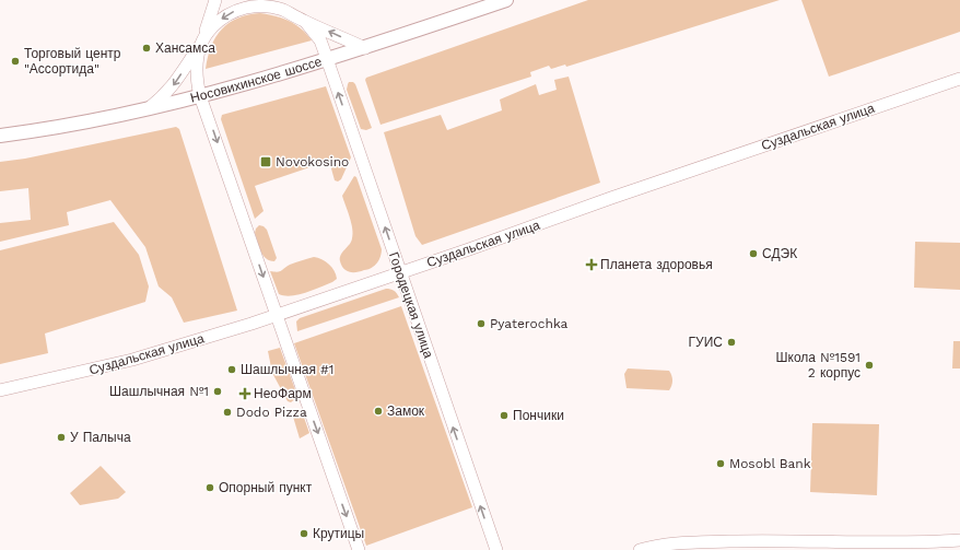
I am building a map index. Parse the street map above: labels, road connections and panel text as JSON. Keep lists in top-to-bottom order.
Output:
{
  "streets": {
    "main road": ["Носовихинское шоссе"],
    "street": ["Суздальская улица", "Городецкая улица"]
  },
  "crossings": [
    ["Носовихинское шоссе", "Городецкая улица"],
    ["Суздальская улица", "Городецкая улица"]
  ],
  "one_way": ["Городецкая улица"],
  "places": {
    "other": [
      "Хансамса",
      "Торговый центр \"Ассортида\"",
      "СДЭК",
      "Pyaterochka",
      "ГУИС",
      "Школа №1591 2 корпус",
      "Шашлычная #1",
      "Шашлычная №1",
      "Замок",
      "Dodo Pizza",
      "Пончики",
      "У Палыча",
      "Mosobl Bank",
      "Опорный пункт",
      "Крутицы"
    ],
    "transit": ["Novokosino"],
    "health": ["Планета здоровья", "НеоФарм"]
  }
}
